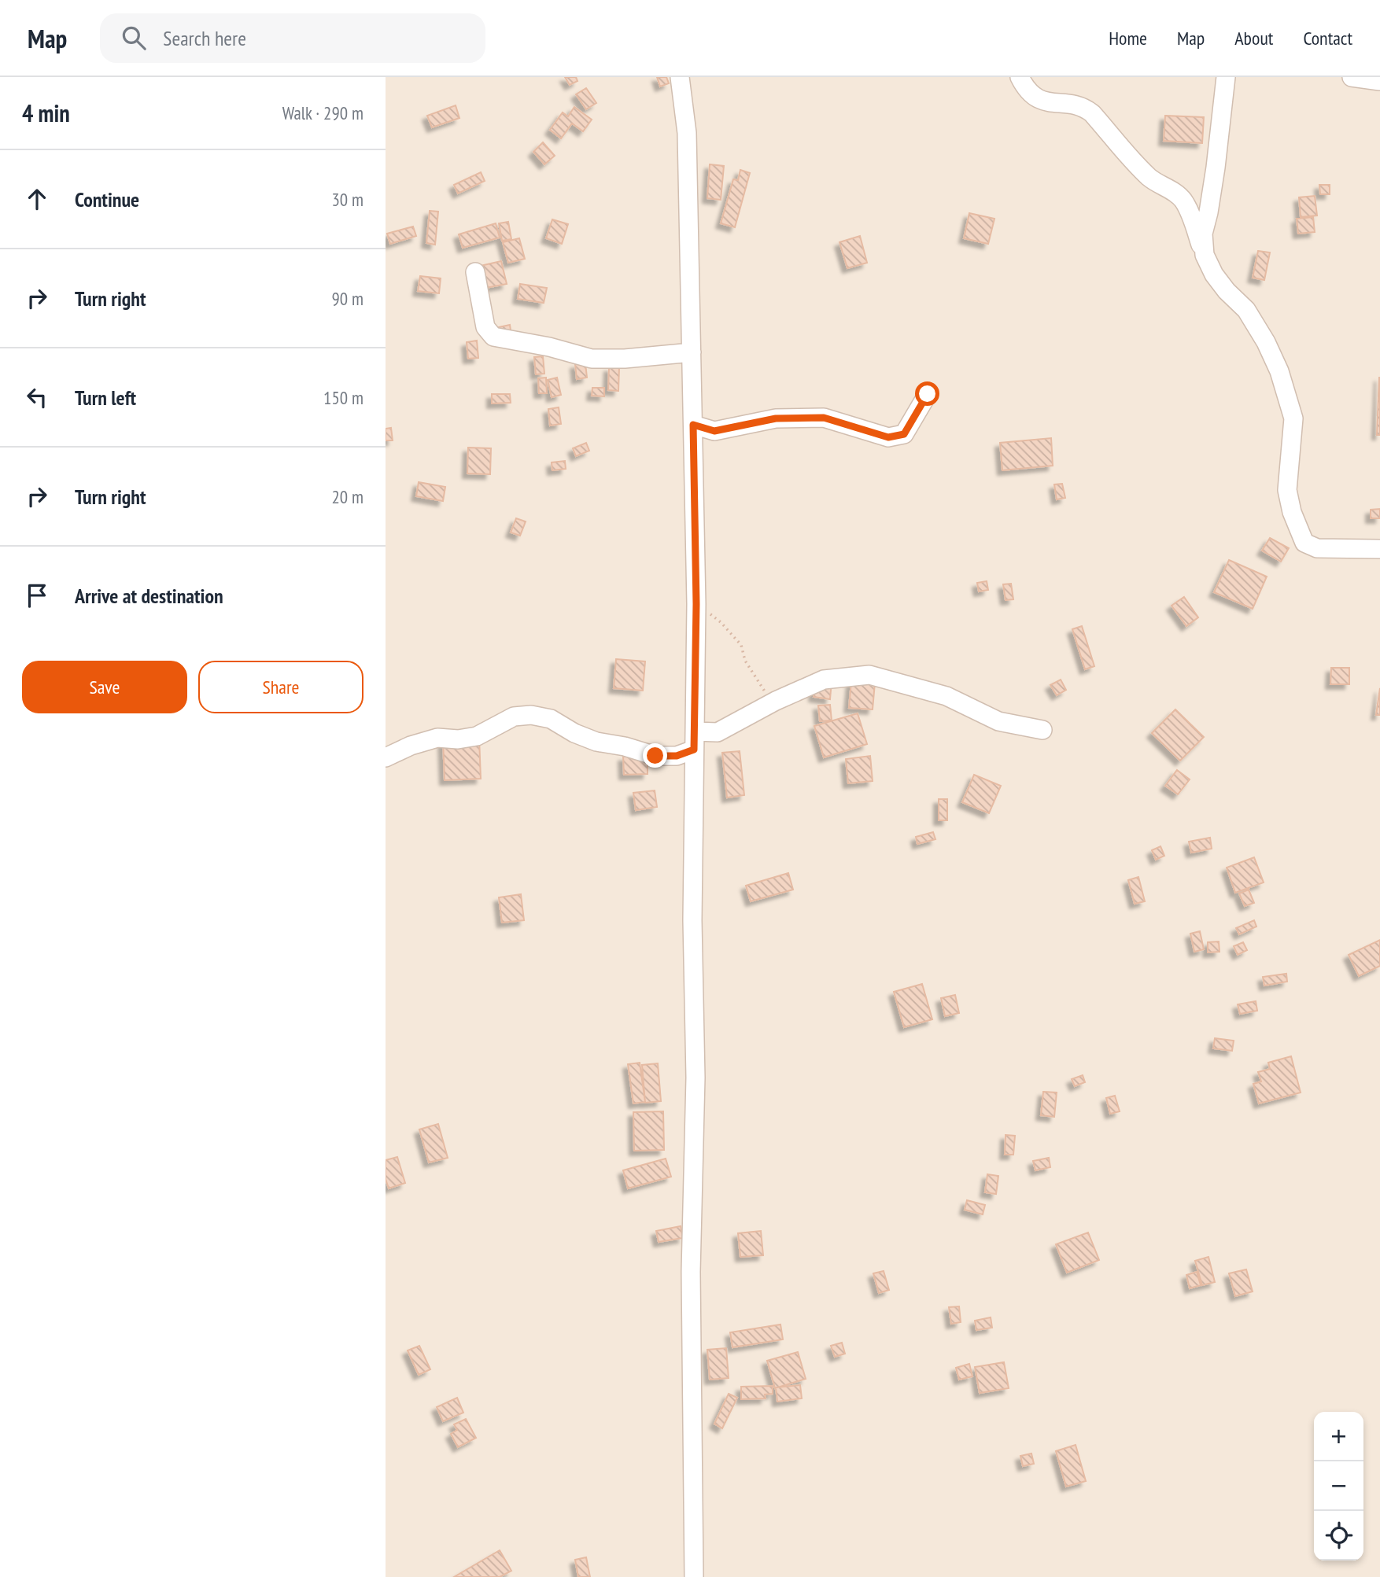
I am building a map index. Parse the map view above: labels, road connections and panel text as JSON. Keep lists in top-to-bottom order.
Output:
{
  "page": {
    "header": "Map",
    "search": "Search here",
    "nav": [
      "Home",
      "Map",
      "About",
      "Contact"
    ],
    "heading": ["4 min", "Walk · 290 m"],
    "list": [
      ["Continue", "30 m"],
      ["Turn right", "90 m"],
      ["Turn left", "150 m"],
      ["Turn right", "20 m"],
      "Arrive at destination"
    ],
    "buttons": ["Save", "Share"],
    "map_buttons": ["+", "−"]
  }
}
